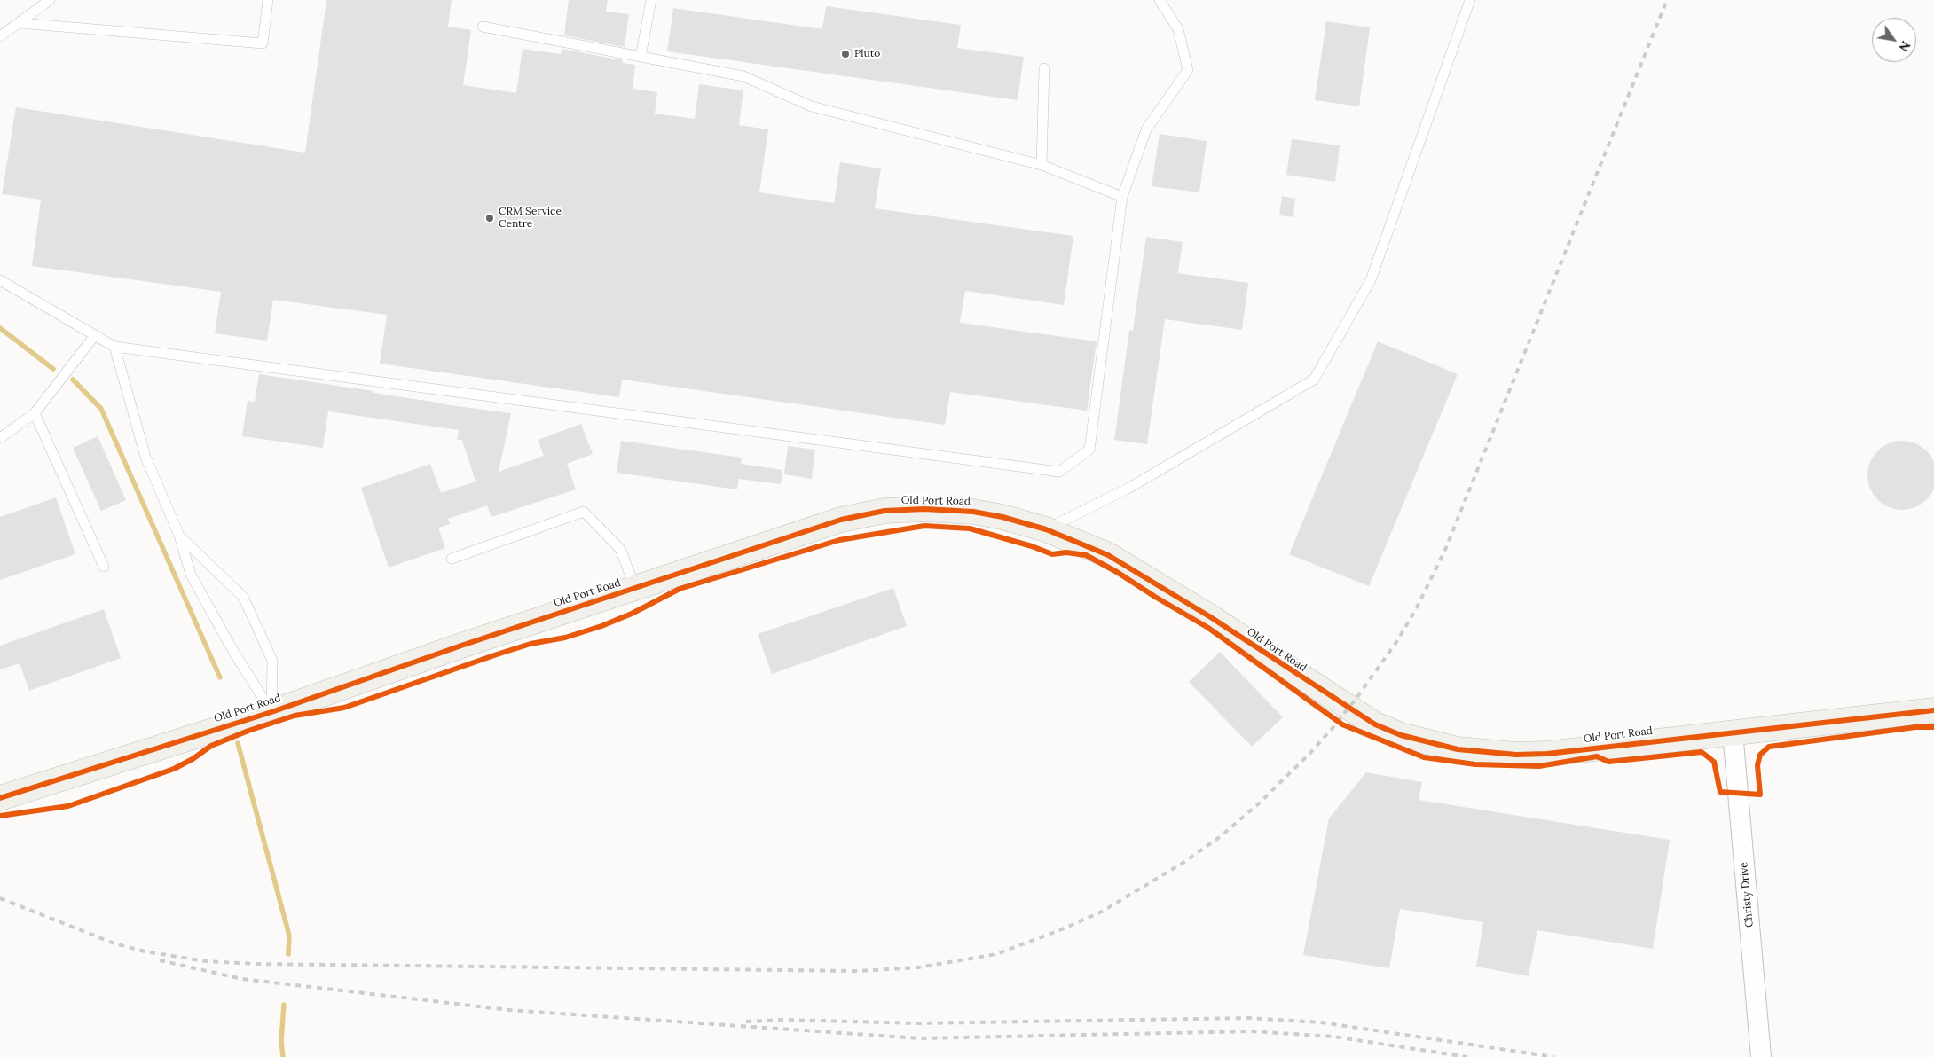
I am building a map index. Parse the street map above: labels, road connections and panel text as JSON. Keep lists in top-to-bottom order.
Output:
{
  "streets": {
    "street": ["Old Port Road", "Christy Drive"]
  },
  "crossings": [
    ["Old Port Road", "Christy Drive"]
  ],
  "places": ["Pluto", "CRM Service Centre"],
  "north": "bottom right"
}
